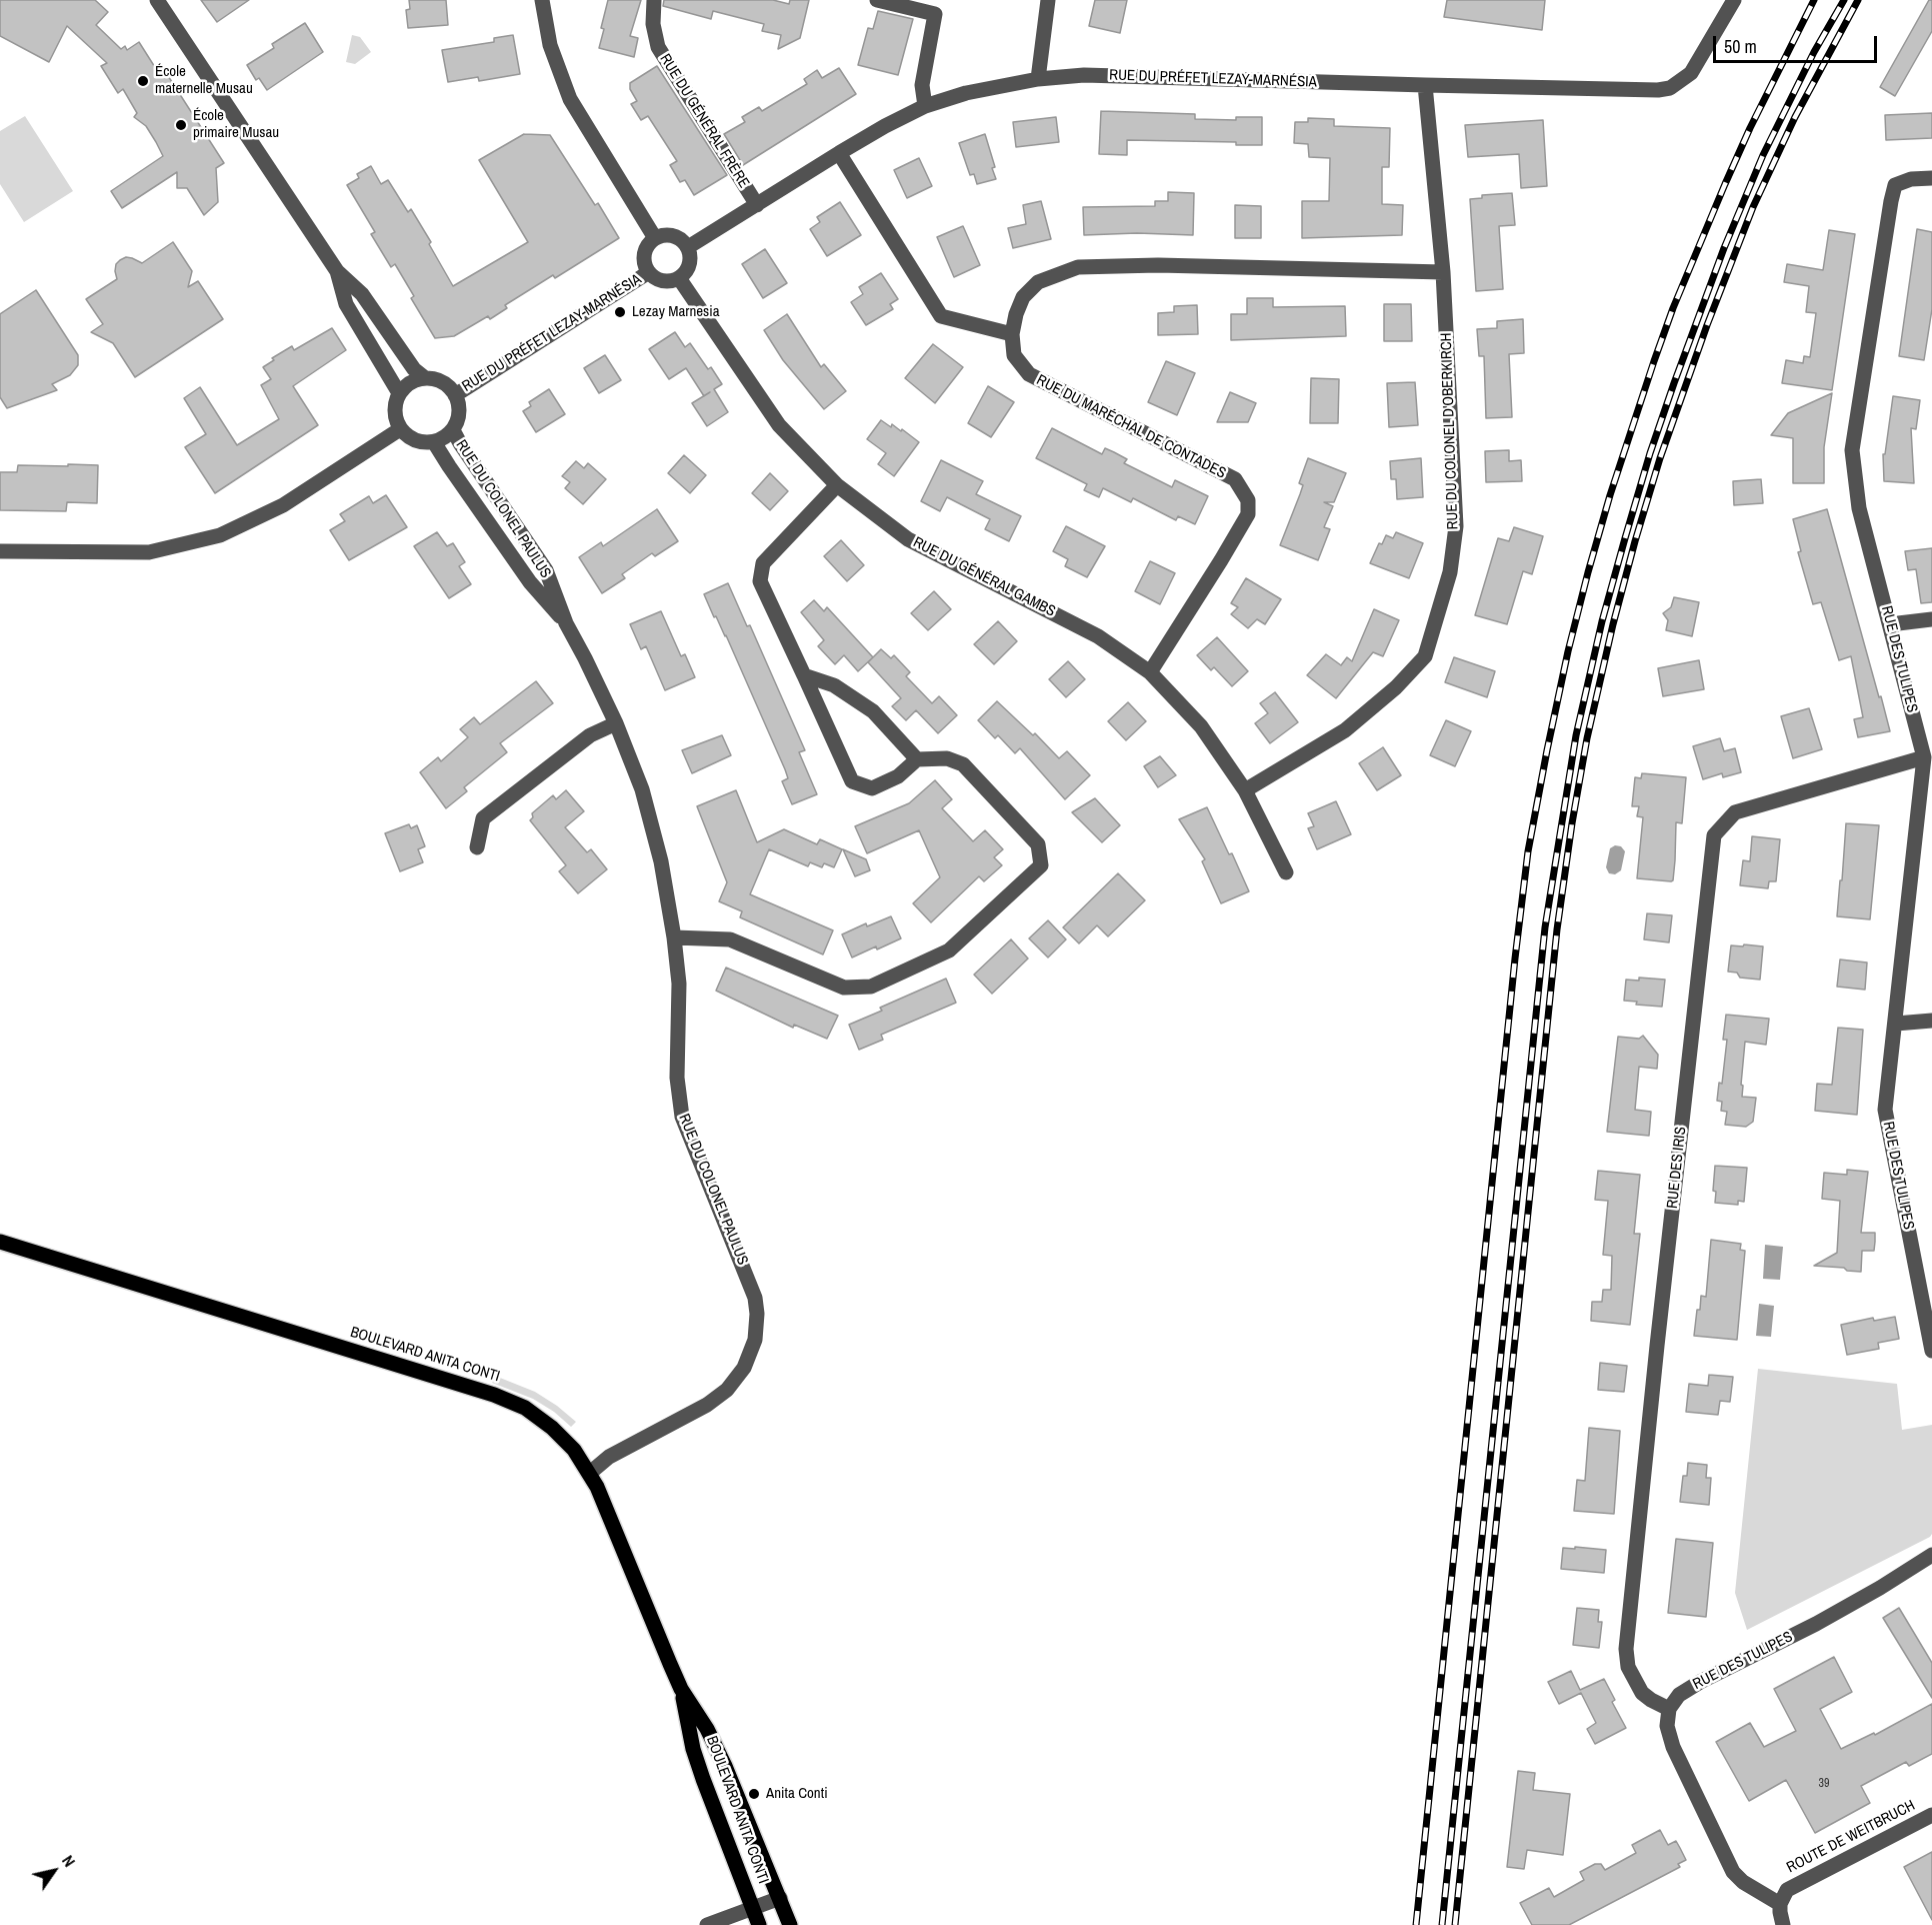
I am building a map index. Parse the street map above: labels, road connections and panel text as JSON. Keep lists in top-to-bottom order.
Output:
{
  "streets": {
    "main road": ["BOULEVARD ANITA CONTI"],
    "street": [
      "RUE DU PRÉFET LEZAY-MARNÉSIA",
      "RUE DU GÉNÉRAL FRÈRE",
      "RUE DU MARÉCHAL DE CONTADES",
      "RUE DU COLONEL D'OBERKIRCH",
      "RUE DU COLONEL PAULUS",
      "RUE DU GÉNÉRAL GAMBS",
      "RUE DES TULIPES",
      "RUE DES IRIS",
      "ROUTE DE WEITBRUCH"
    ]
  },
  "crossings": [
    ["RUE DU PRÉFET LEZAY-MARNÉSIA", "RUE DU GÉNÉRAL FRÈRE"],
    ["RUE DU PRÉFET LEZAY-MARNÉSIA", "RUE DU COLONEL D'OBERKIRCH"],
    ["RUE DU PRÉFET LEZAY-MARNÉSIA", "RUE DU COLONEL PAULUS"],
    ["RUE DU PRÉFET LEZAY-MARNÉSIA", "RUE DU GÉNÉRAL GAMBS"],
    ["RUE DU MARÉCHAL DE CONTADES", "RUE DU COLONEL D'OBERKIRCH"],
    ["RUE DU MARÉCHAL DE CONTADES", "RUE DU GÉNÉRAL GAMBS"],
    ["RUE DU COLONEL D'OBERKIRCH", "RUE DU GÉNÉRAL GAMBS"],
    ["RUE DU COLONEL PAULUS", "BOULEVARD ANITA CONTI"],
    ["RUE DES TULIPES", "RUE DES IRIS"]
  ],
  "places": [
    "École maternelle Musau",
    "École primaire Musau",
    "Lezay Marnesia",
    "Anita Conti"
  ],
  "house_numbers": ["39"],
  "scale_bar": "50 m",
  "north": "top right"
}
